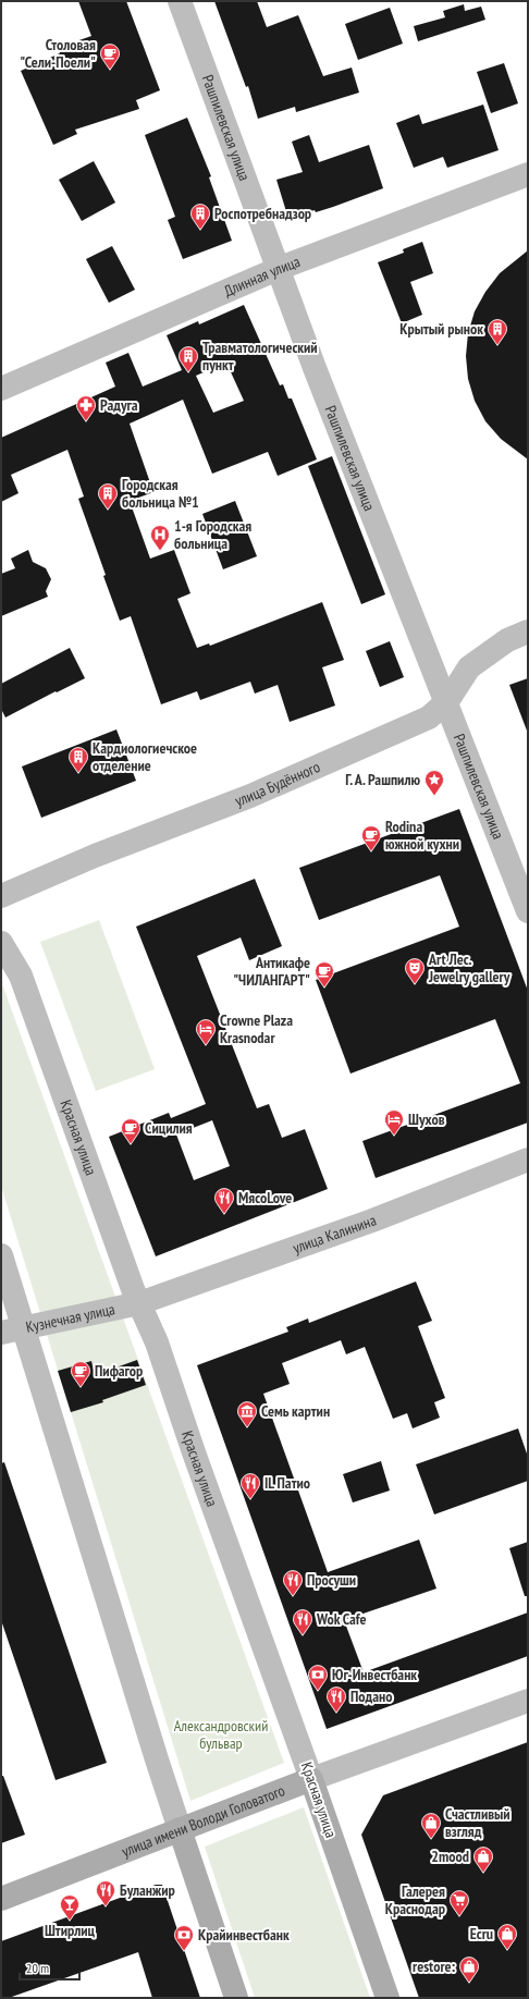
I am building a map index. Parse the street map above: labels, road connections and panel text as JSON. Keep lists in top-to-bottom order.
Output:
{
  "streets": {
    "main road": ["Красная улица", "улица имени Володи Головатого"],
    "street": [
      "Рашпилевская улица",
      "Длинная улица",
      "улица Будённого",
      "улица Калинина",
      "Кузнечная улица"
    ]
  },
  "crossings": [
    ["Рашпилевская улица", "Длинная улица"],
    ["Рашпилевская улица", "улица Будённого"],
    ["Красная улица", "улица Калинина"],
    ["Красная улица", "Кузнечная улица"],
    ["Красная улица", "улица имени Володи Головатого"],
    ["улица Калинина", "Кузнечная улица"]
  ],
  "parks": ["Александровский бульвар"],
  "places": {
    "cafe": [
      "Столовая \"Сели-Поели\"",
      "Rodina южной кухни",
      "Антикафе \"ЧИЛАНГАРТ\"",
      "Сицилия",
      "Пифагор"
    ],
    "building": [
      "Роспотребнадзор",
      "Крытый рынок",
      "Травматологический пункт",
      "Городская больница №1",
      "Кардиологиечское отделение"
    ],
    "pharmacy": ["Радуга"],
    "hospital": ["1-я Городская больница"],
    "place": ["Г. А. Рашпилю"],
    "theatre": ["Art Лес. Jewelry gallery"],
    "hotel": ["Crowne Plaza Krasnodar", "Шухов"],
    "restaurant": [
      "МясоLove",
      "IL Патио",
      "Просуши",
      "Wok Cafe",
      "Подано",
      "Буланжир"
    ],
    "museum": ["Семь картин"],
    "bank": ["Юг-Инвестбанк", "Крайинвестбанк"],
    "shop": [
      "Счастливый взгляд",
      "2mood",
      "Ecru",
      "restore:"
    ],
    "supermarket": ["Галерея Краснодар"],
    "bar": ["Штирлиц"]
  },
  "scale_bar": "20 m"
}
